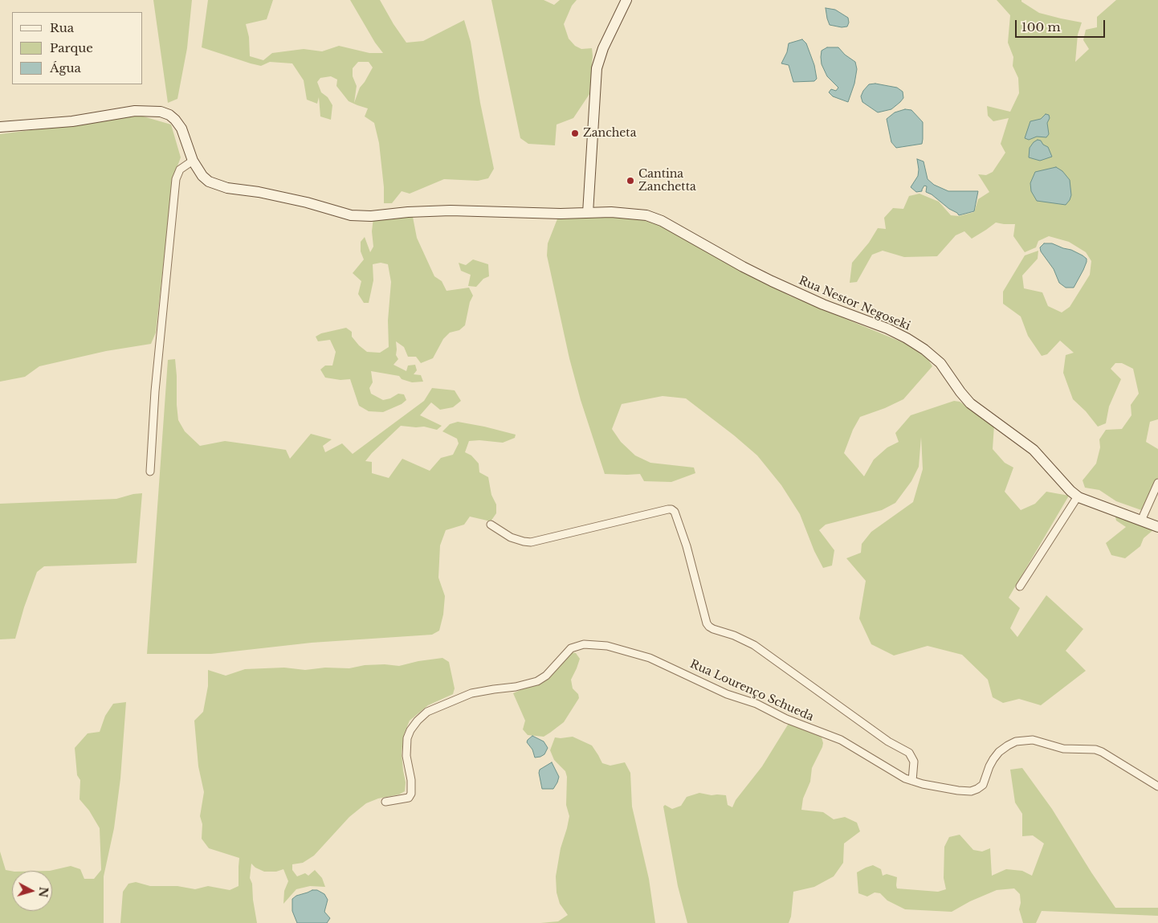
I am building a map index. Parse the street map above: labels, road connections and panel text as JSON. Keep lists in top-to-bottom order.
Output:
{
  "streets": {
    "street": ["Rua Nestor Negoseki", "Rua Lourenço Schueda"]
  },
  "places": ["Zancheta", "Cantina Zanchetta"],
  "legend": ["Rua", "Parque", "Água"],
  "scale_bar": "100 m",
  "north": "right"
}
